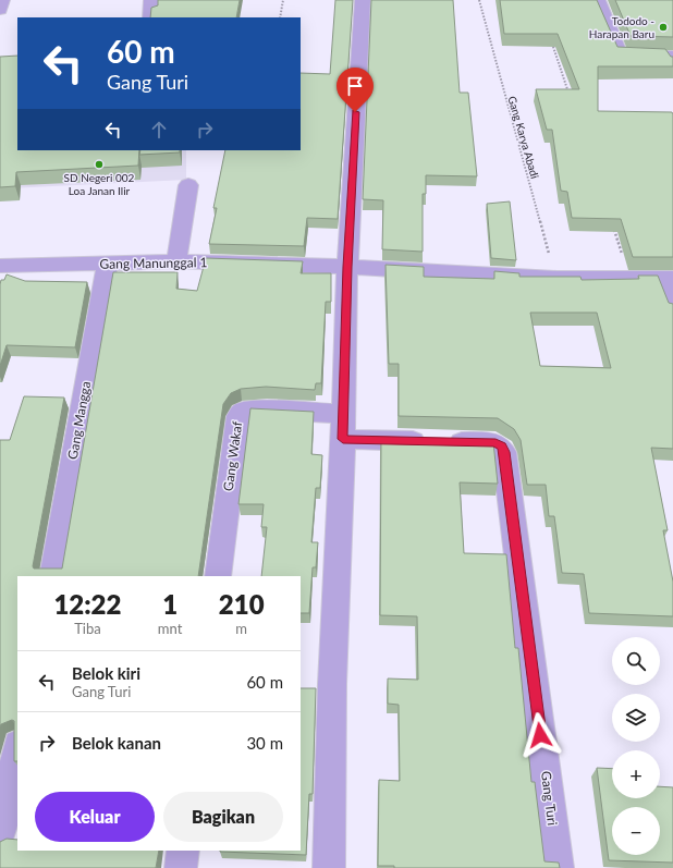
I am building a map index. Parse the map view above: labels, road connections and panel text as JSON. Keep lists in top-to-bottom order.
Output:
{
  "streets": {
    "street": [
      "Gang Manunggal 1",
      "Gang Mangga",
      "Gang Wakaf",
      "Gang Turi"
    ],
    "path": ["Gang Karya Abadi"]
  },
  "crossings": [
    ["Gang Karya Abadi", "Gang Manunggal 1"],
    ["Gang Manunggal 1", "Gang Mangga"],
    ["Gang Wakaf", "Gang Turi"]
  ],
  "places": ["Tododo - Harapan Baru", "SD Negeri 002 Loa Janan Ilir"],
  "page": {
    "turn": ["60 m", "Gang Turi"],
    "eta": [
      "12:22",
      "Tiba",
      "1",
      "mnt",
      "210",
      "m"
    ],
    "map_buttons": ["+", "−"],
    "list": [
      {
        "name": "Belok kiri",
        "note": "Gang Turi",
        "value": "60 m"
      },
      {
        "name": "Belok kanan",
        "value": "30 m"
      }
    ],
    "buttons": ["Keluar", "Bagikan"]
  }
}
